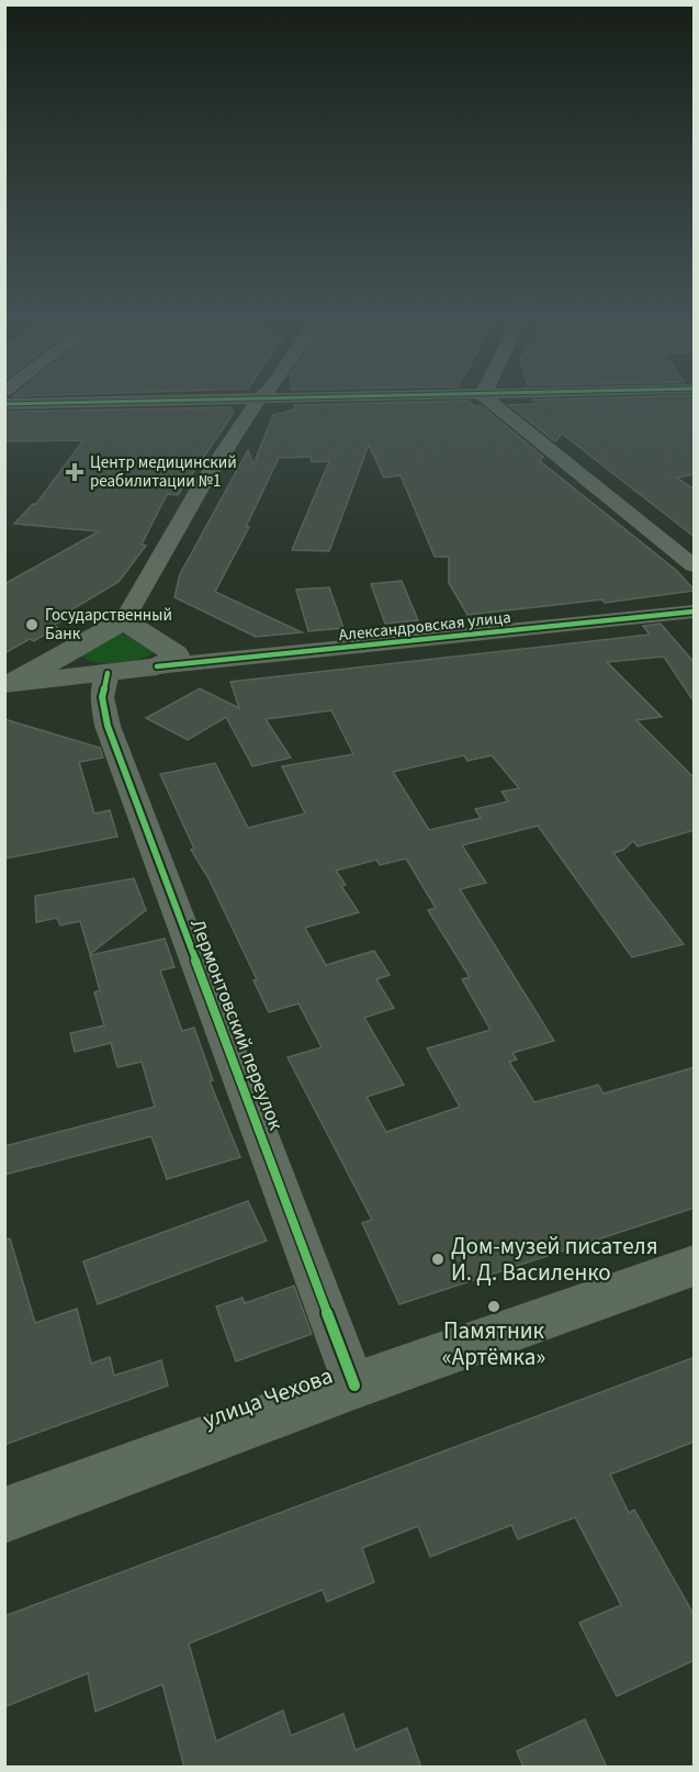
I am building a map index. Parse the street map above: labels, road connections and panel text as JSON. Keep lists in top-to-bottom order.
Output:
{
  "streets": {
    "main road": ["улица Чехова"],
    "street": ["Александровская улица", "Лермонтовский переулок"]
  },
  "crossings": [
    ["Лермонтовский переулок", "улица Чехова"]
  ],
  "places": {
    "health": ["Центр медицинский реабилитации №1"],
    "other": ["Государственный Банк", "Дом-музей писателя И. Д. Василенко", "Памятник «Артёмка»"]
  }
}
